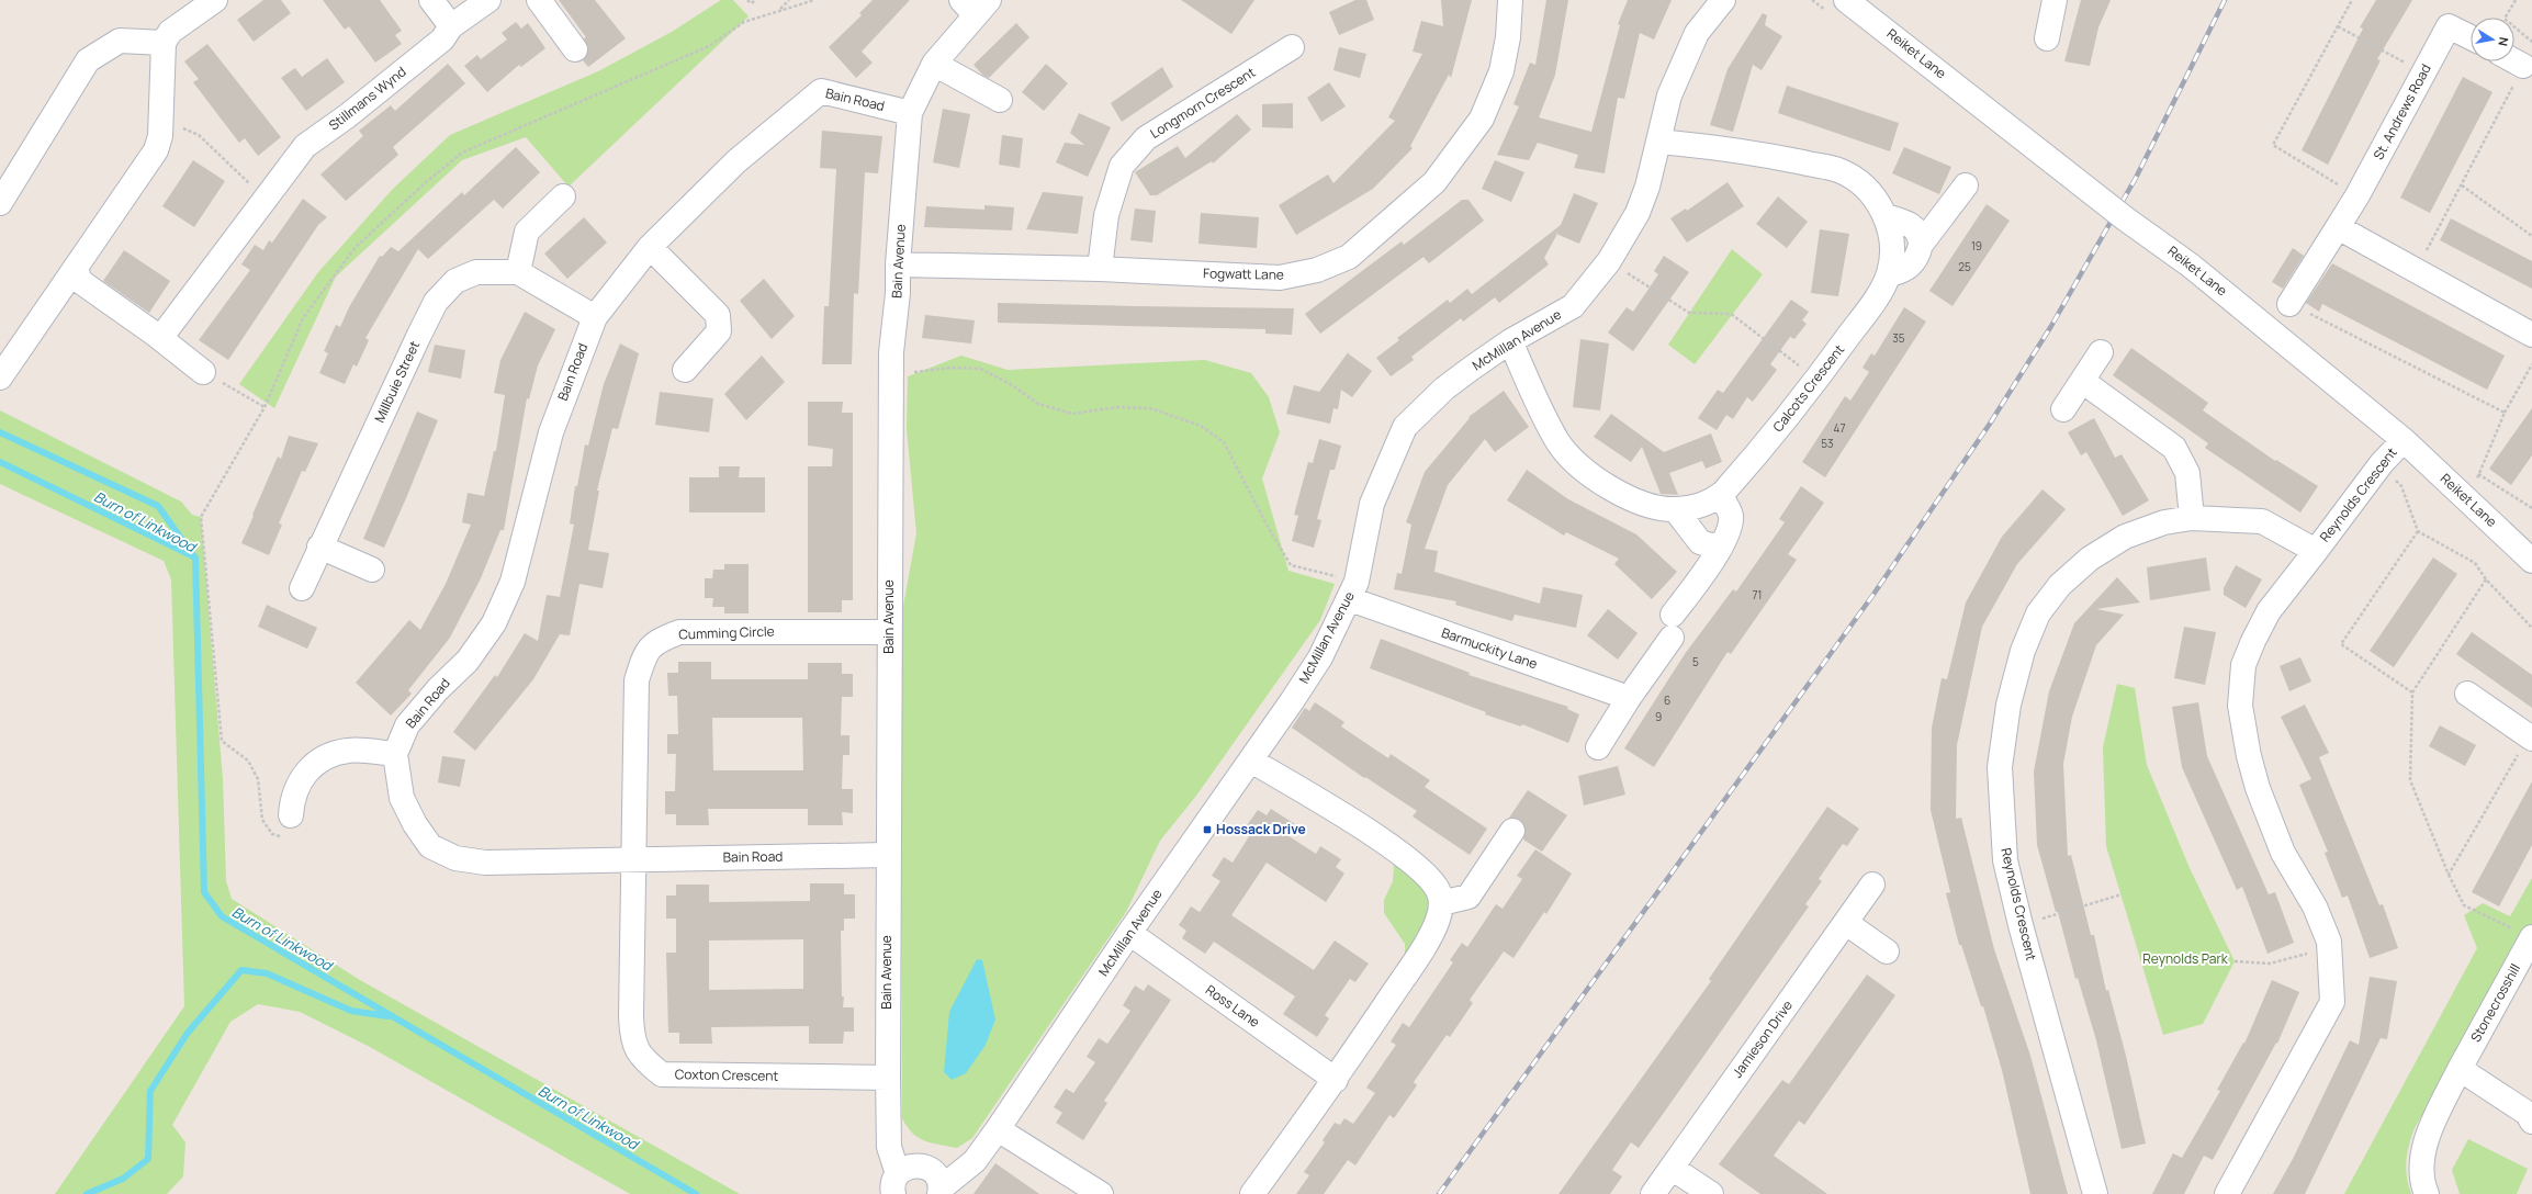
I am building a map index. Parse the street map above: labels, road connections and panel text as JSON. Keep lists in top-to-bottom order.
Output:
{
  "streets": {
    "street": [
      "Reiket Lane",
      "Stillmans Wynd",
      "Bain Road",
      "Longmorn Crescent",
      "St. Andrews Road",
      "Bain Avenue",
      "Fogwatt Lane",
      "McMillan Avenue",
      "Millbuie Street",
      "Calcots Crescent",
      "Reynolds Crescent",
      "Cumming Circle",
      "Barmuckity Lane",
      "Stonecrosshill",
      "Ross Lane",
      "Jamieson Drive",
      "Coxton Crescent"
    ]
  },
  "crossings": [
    ["Reiket Lane", "Reynolds Crescent"],
    ["Bain Road", "Bain Avenue"],
    ["Bain Road", "Cumming Circle"],
    ["Bain Road", "Coxton Crescent"],
    ["Longmorn Crescent", "Fogwatt Lane"],
    ["Bain Avenue", "Fogwatt Lane"],
    ["Bain Avenue", "Cumming Circle"],
    ["Bain Avenue", "Coxton Crescent"],
    ["McMillan Avenue", "Calcots Crescent"],
    ["McMillan Avenue", "Barmuckity Lane"],
    ["McMillan Avenue", "Ross Lane"],
    ["Cumming Circle", "Coxton Crescent"]
  ],
  "water": ["Burn of Linkwood"],
  "parks": ["Reynolds Park"],
  "places": {
    "transit": ["Hossack Drive"]
  },
  "house_numbers": [
    "19",
    "25",
    "35",
    "47",
    "53",
    "71",
    "5",
    "6",
    "9"
  ],
  "north": "right"
}
